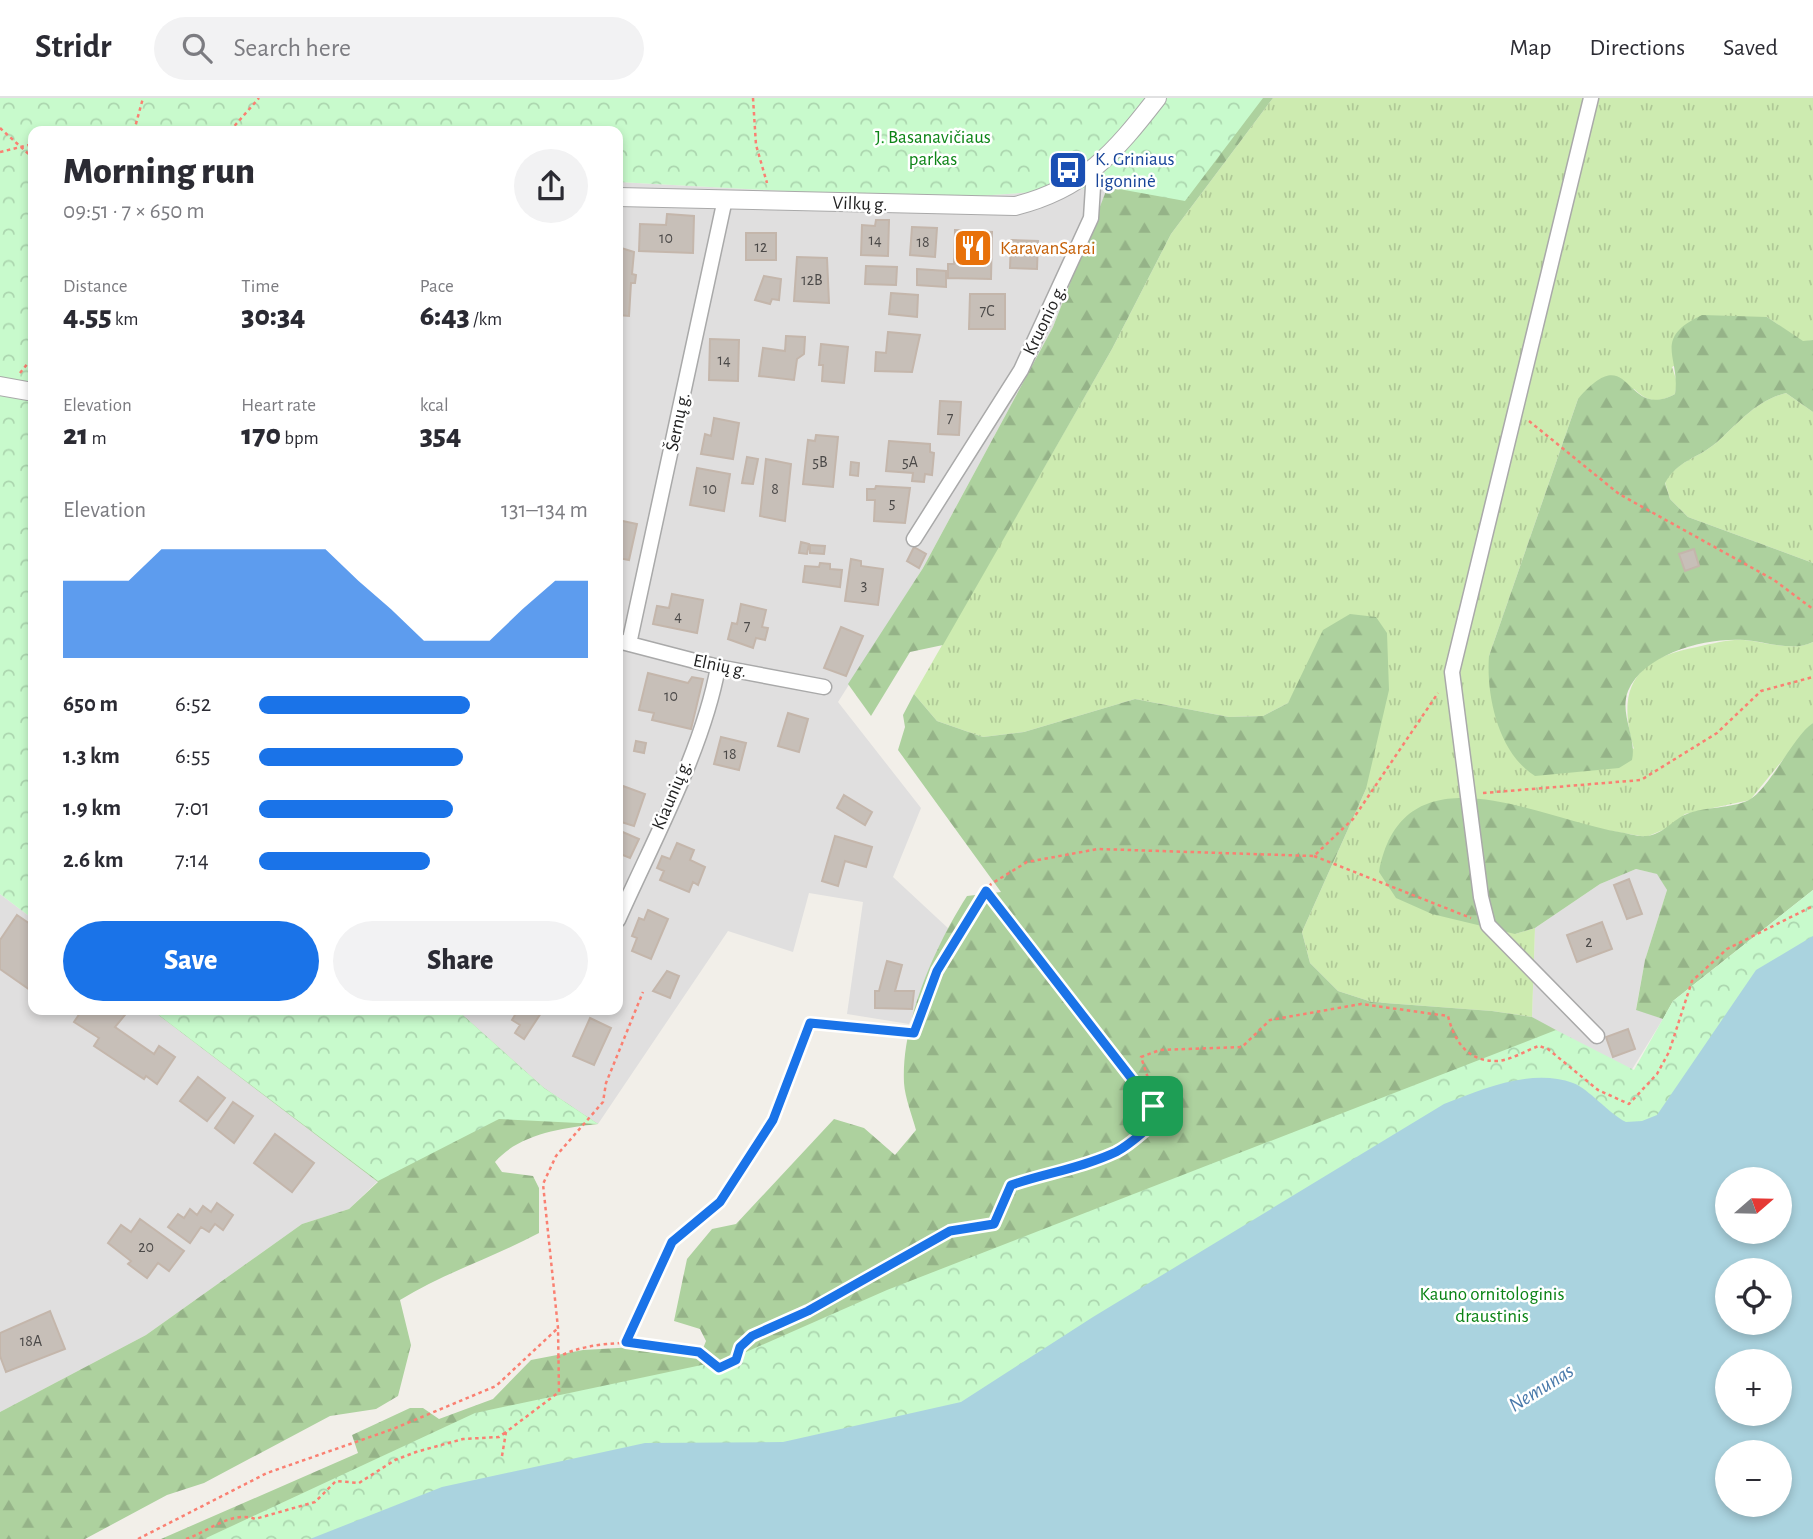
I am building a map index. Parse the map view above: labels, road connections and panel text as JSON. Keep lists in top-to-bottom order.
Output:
{
  "streets": {
    "street": [
      "Vilkų g.",
      "Kruonio g.",
      "Šernų g.",
      "Elnių g.",
      "Kiaunių g."
    ]
  },
  "crossings": [
    ["Vilkų g.", "Kruonio g."],
    ["Vilkų g.", "Šernų g."],
    ["Šernų g.", "Elnių g."],
    ["Elnių g.", "Kiaunių g."]
  ],
  "water": ["Nemunas"],
  "parks": ["J. Basanavičiaus parkas", "Kauno ornitologinis draustinis"],
  "places": {
    "bus stop": ["K. Griniaus ligoninė"],
    "restaurant": ["KaravanSarai"]
  },
  "house_numbers": [
    "10",
    "14",
    "18",
    "12",
    "12B",
    "7C",
    "14",
    "7",
    "5B",
    "5A",
    "10",
    "8",
    "5",
    "3",
    "4",
    "7",
    "10",
    "18",
    "2",
    "20",
    "18A"
  ],
  "north": "right",
  "page": {
    "header": "Stridr",
    "search": "Search here",
    "nav": ["Map", "Directions", "Saved"],
    "heading": ["Morning run", "09:51 · 7 × 650 m"],
    "stats": [
      ["Distance", "4.55 km"],
      ["Time", "30:34"],
      ["Pace", "6:43 /km"],
      ["Elevation", "21 m"],
      ["Heart rate", "170 bpm"],
      ["kcal", "354"]
    ],
    "chart": ["Elevation", "131–134 m"],
    "list": [
      {
        "name": "650 m",
        "note": "6:52"
      },
      {
        "name": "1.3 km",
        "note": "6:55"
      },
      {
        "name": "1.9 km",
        "note": "7:01"
      },
      {
        "name": "2.6 km",
        "note": "7:14"
      }
    ],
    "buttons": ["Save", "Share"],
    "map_buttons": ["+", "−"]
  }
}
